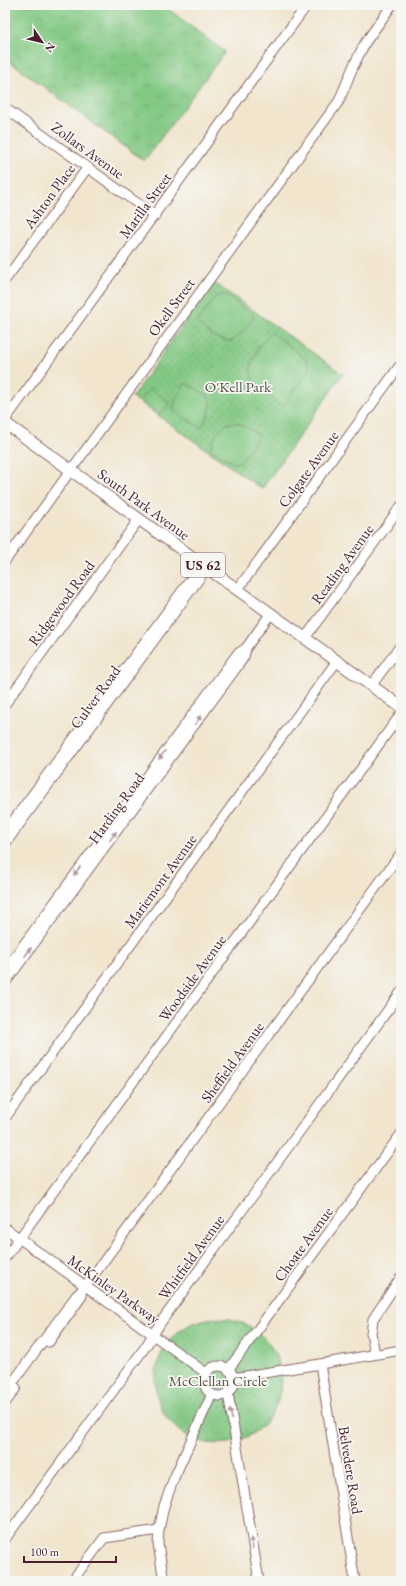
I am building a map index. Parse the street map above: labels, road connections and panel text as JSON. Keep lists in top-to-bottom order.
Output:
{
  "streets": {
    "main road": ["South Park Avenue", "US 62"],
    "street": [
      "Zollars Avenue",
      "Ashton Place",
      "Marilla Street",
      "Okell Street",
      "Colgate Avenue",
      "Reading Avenue",
      "Ridgewood Road",
      "Culver Road",
      "Harding Road",
      "Mariemont Avenue",
      "Woodside Avenue",
      "Sheffield Avenue",
      "Choate Avenue",
      "Whitfield Avenue",
      "McKinley Parkway",
      "Belvedere Road"
    ]
  },
  "crossings": [
    ["Zollars Avenue", "Ashton Place"],
    ["Zollars Avenue", "Marilla Street"],
    ["Marilla Street", "South Park Avenue"],
    ["Okell Street", "South Park Avenue"],
    ["Colgate Avenue", "South Park Avenue"],
    ["South Park Avenue", "Reading Avenue"],
    ["South Park Avenue", "Ridgewood Road"],
    ["South Park Avenue", "Culver Road"],
    ["South Park Avenue", "Harding Road"],
    ["South Park Avenue", "Mariemont Avenue"],
    ["Woodside Avenue", "McKinley Parkway"],
    ["Sheffield Avenue", "McKinley Parkway"],
    ["Choate Avenue", "McKinley Parkway"],
    ["Whitfield Avenue", "McKinley Parkway"]
  ],
  "parks": ["O'Kell Park", "McClellan Circle"],
  "scale_bar": "100 m",
  "north": "bottom right"
}
